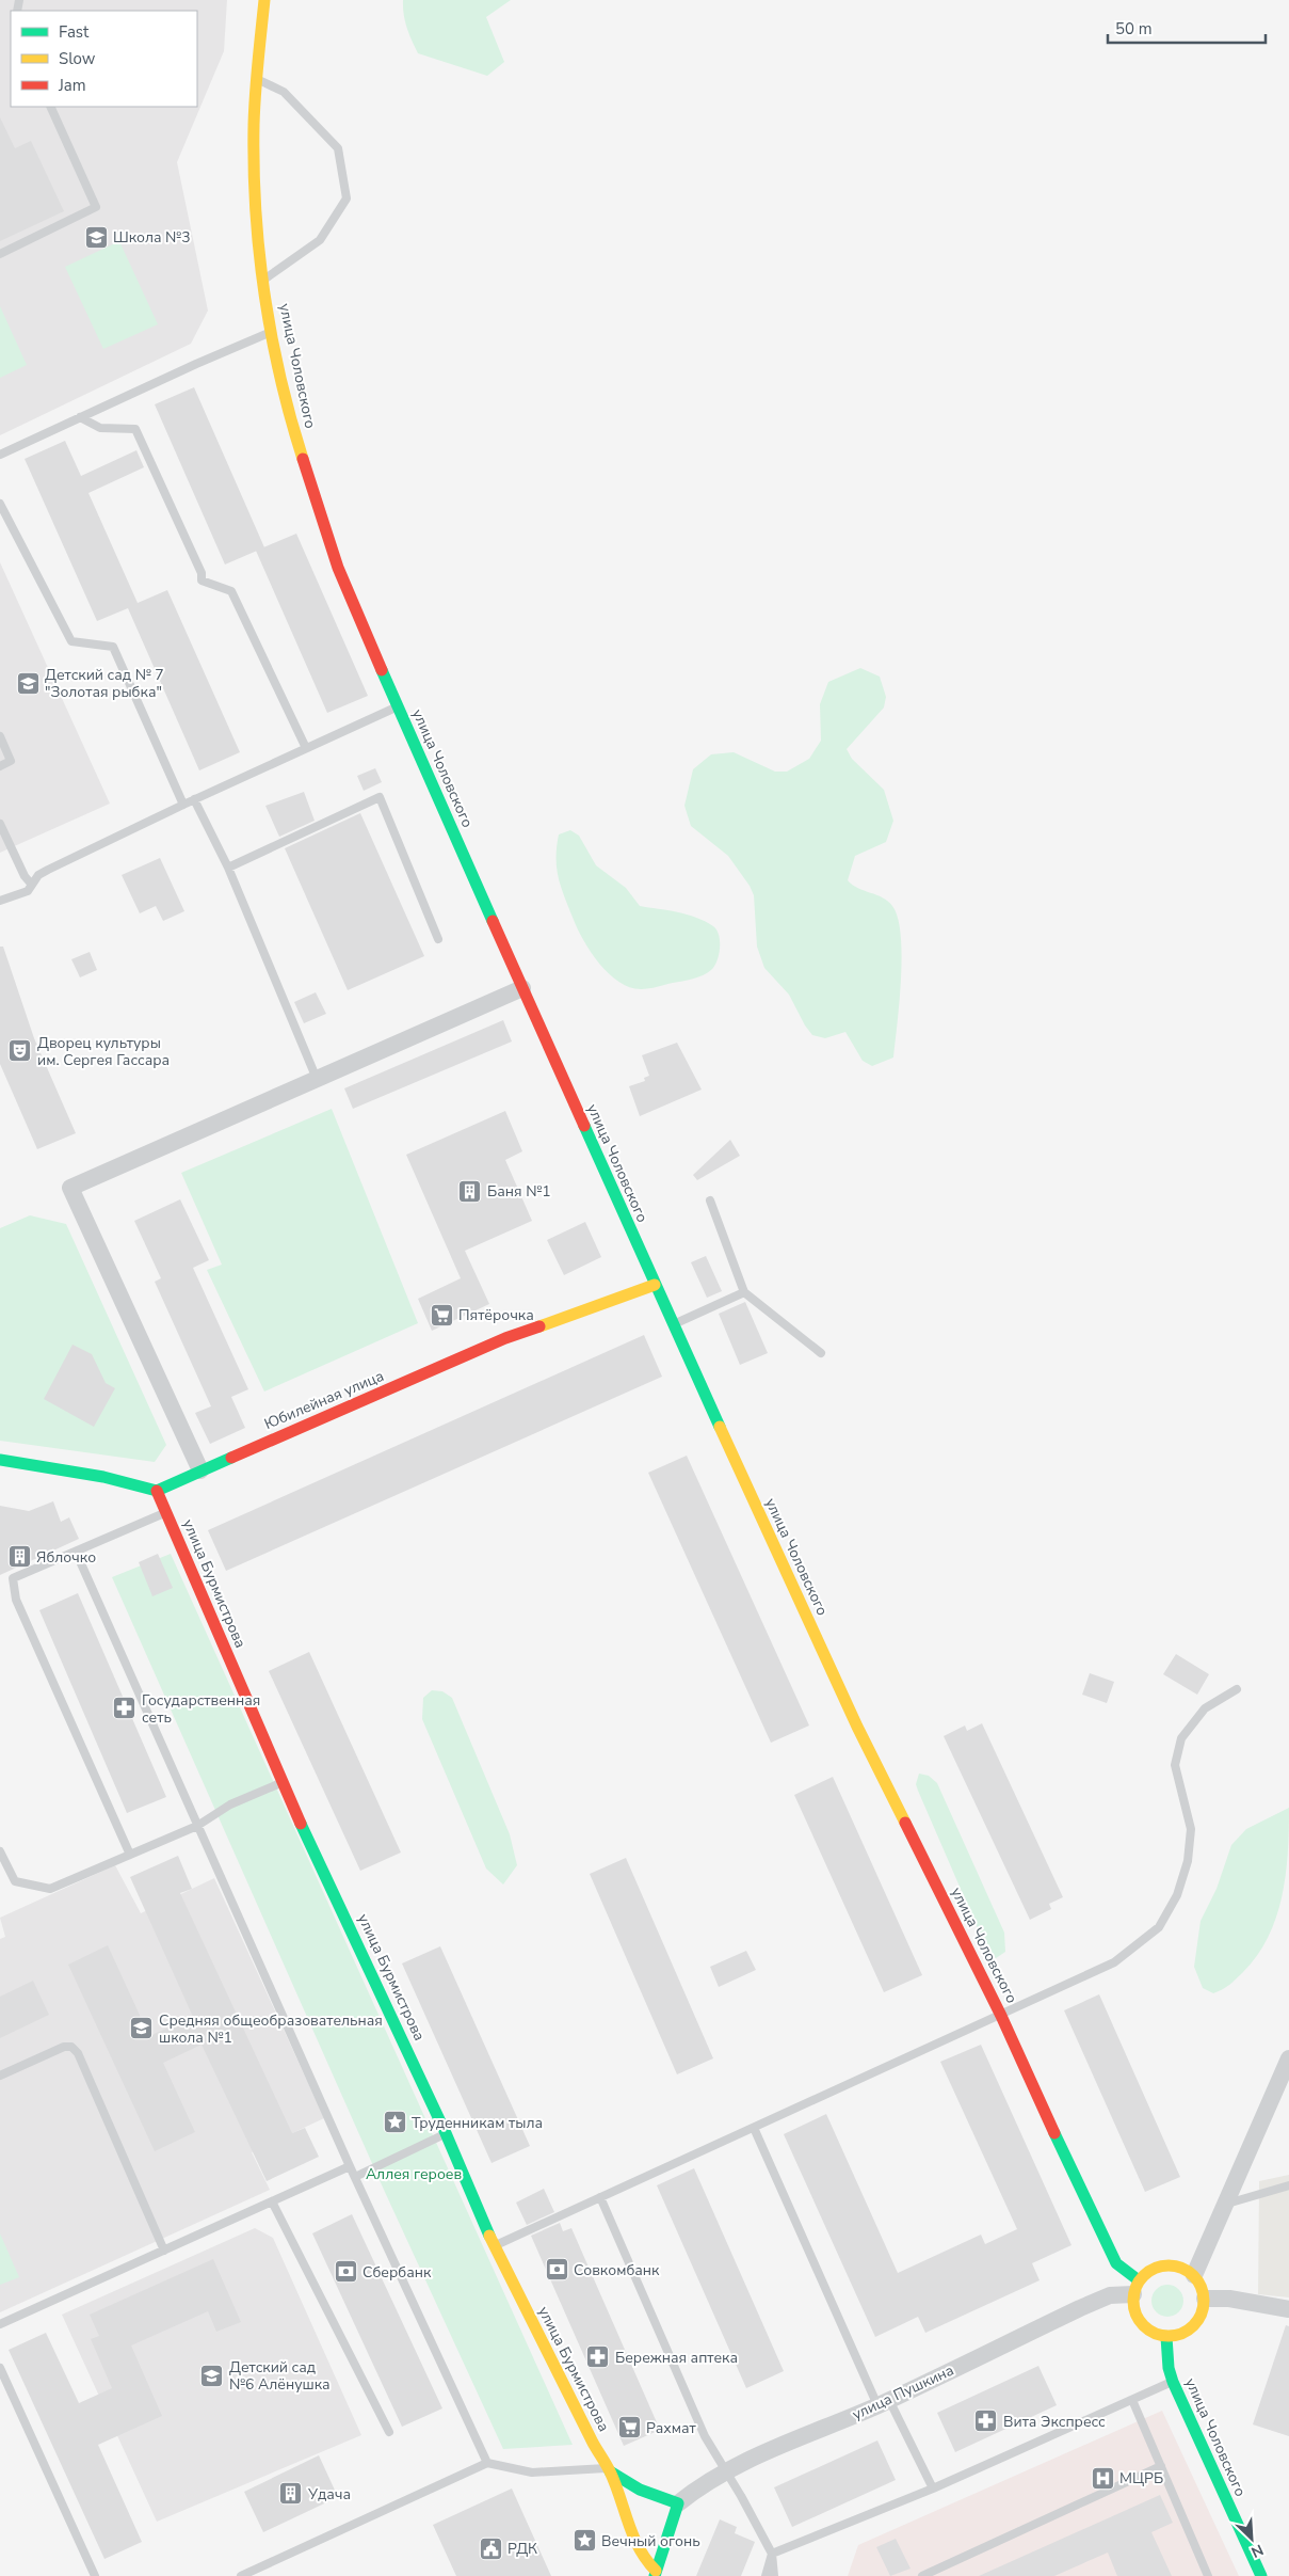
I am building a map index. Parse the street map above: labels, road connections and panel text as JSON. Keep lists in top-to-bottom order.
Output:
{
  "streets": {
    "street": [
      "улица Чоловского",
      "Юбилейная улица",
      "улица Бурмистрова",
      "улица Пушкина"
    ]
  },
  "crossings": [
    ["улица Чоловского", "Юбилейная улица"],
    ["улица Чоловского", "улица Пушкина"],
    ["Юбилейная улица", "улица Бурмистрова"]
  ],
  "parks": ["Аллея героев"],
  "places": {
    "school or university": [
      "Школа №3",
      "Детский сад № 7 \"Золотая рыбка\"",
      "Средняя общеобразовательная школа №1",
      "Детский сад №6 Алёнушка"
    ],
    "theatre": ["Дворец культуры им. Сергея Гассара"],
    "building": ["Баня №1", "Яблочко", "Удача"],
    "supermarket": ["Пятёрочка", "Рахмат"],
    "pharmacy": ["Государственная сеть", "Бережная аптека", "Вита Экспресс"],
    "place": ["Труденникам тыла", "Вечный огонь"],
    "bank": ["Совкомбанк", "Сбербанк"],
    "hospital": ["МЦРБ"],
    "public building": ["РДК"]
  },
  "legend": ["Fast", "Slow", "Jam"],
  "scale_bar": "50 m",
  "north": "bottom right"
}
